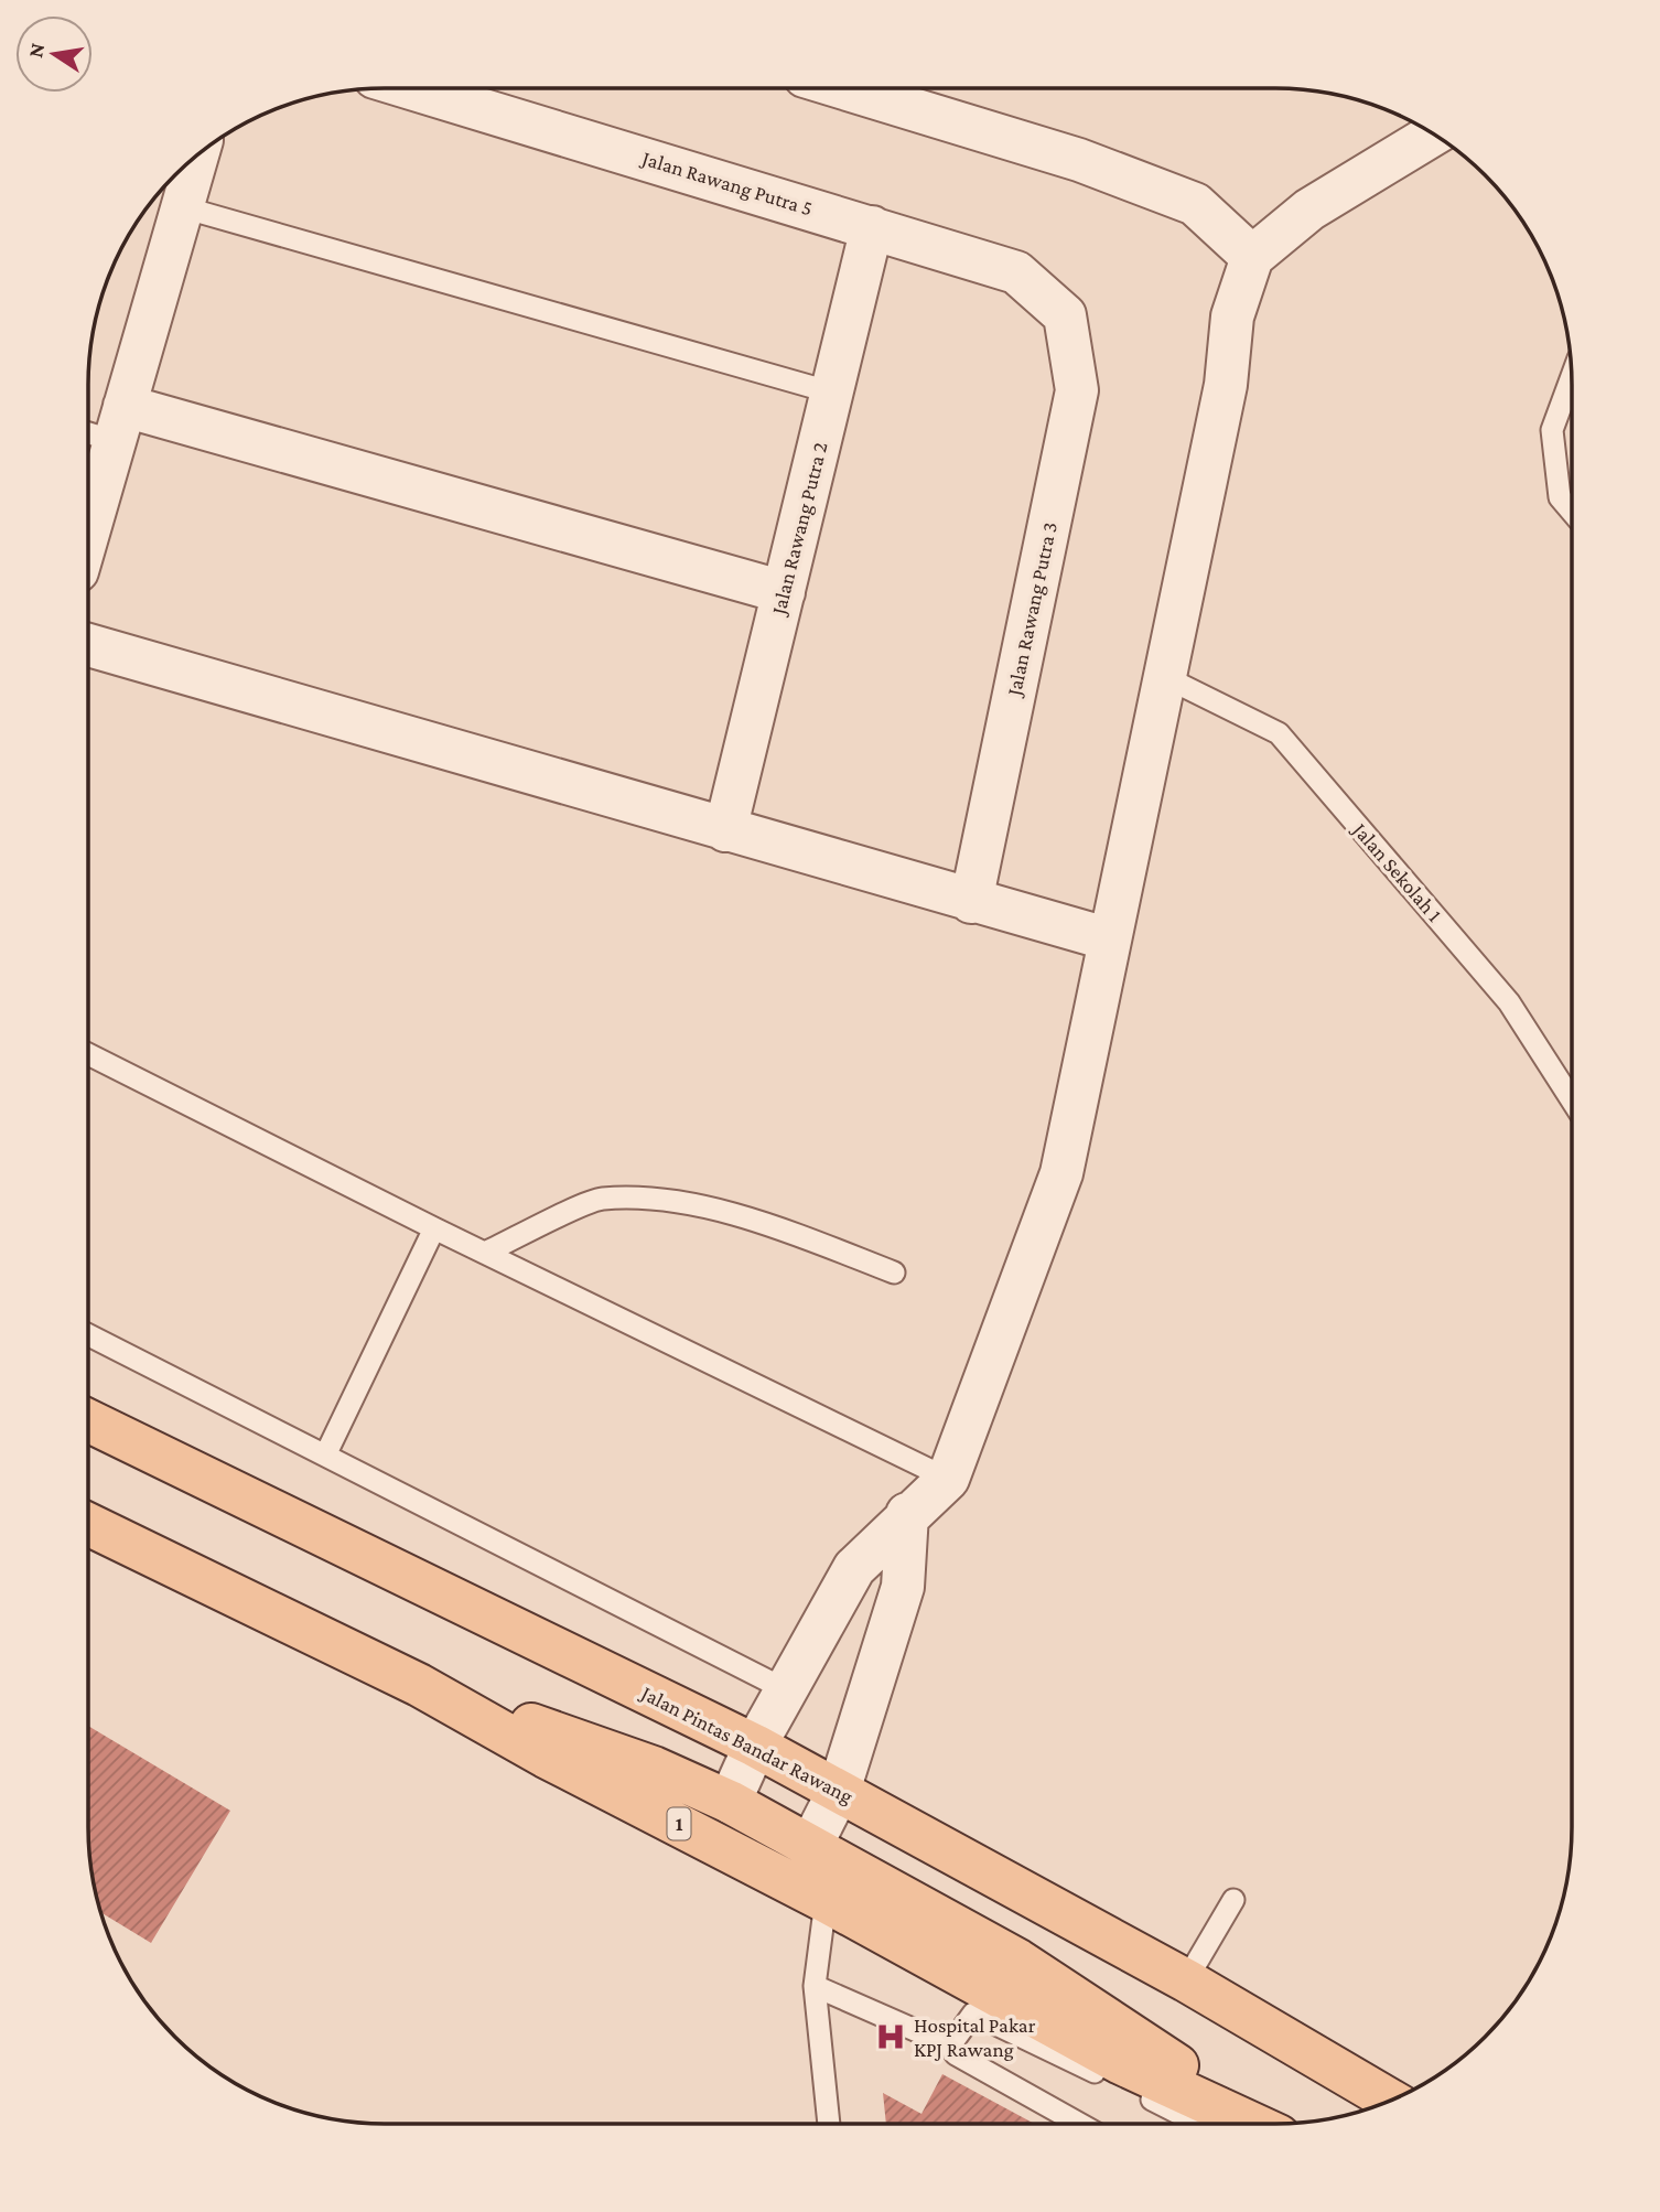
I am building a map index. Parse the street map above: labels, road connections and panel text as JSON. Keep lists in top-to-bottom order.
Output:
{
  "streets": {
    "main road": ["Jalan Pintas Bandar Rawang", "1"],
    "street": ["Jalan Rawang Putra 5", "Jalan Rawang Putra 2", "Jalan Rawang Putra 3"],
    "lane": ["Jalan Sekolah 1"]
  },
  "crossings": [
    ["Jalan Rawang Putra 5", "Jalan Rawang Putra 2"],
    ["Jalan Rawang Putra 5", "Jalan Rawang Putra 3"]
  ],
  "places": {
    "hospital": ["Hospital Pakar KPJ Rawang"]
  },
  "north": "left"
}
